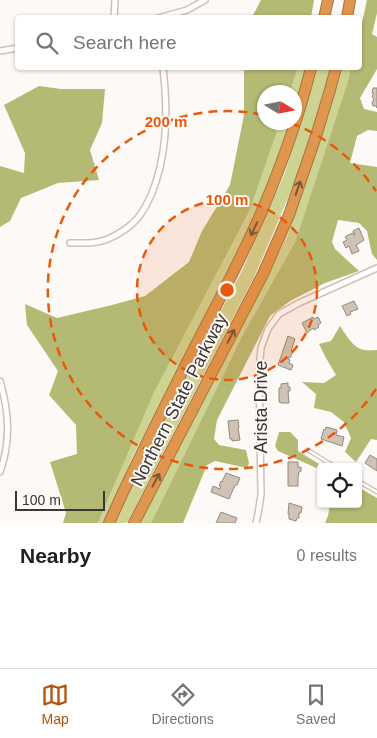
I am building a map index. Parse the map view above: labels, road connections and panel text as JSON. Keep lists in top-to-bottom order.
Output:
{
  "streets": {
    "highway": ["Northern State Parkway"],
    "street": ["Arista Drive"]
  },
  "scale_bar": "100 m",
  "north": "right",
  "page": {
    "search": "Search here",
    "scale": "100 m",
    "heading": ["Nearby", "0 results"],
    "nav": ["Map", "Directions", "Saved"]
  },
  "rings": ["200 m", "100 m"]
}
